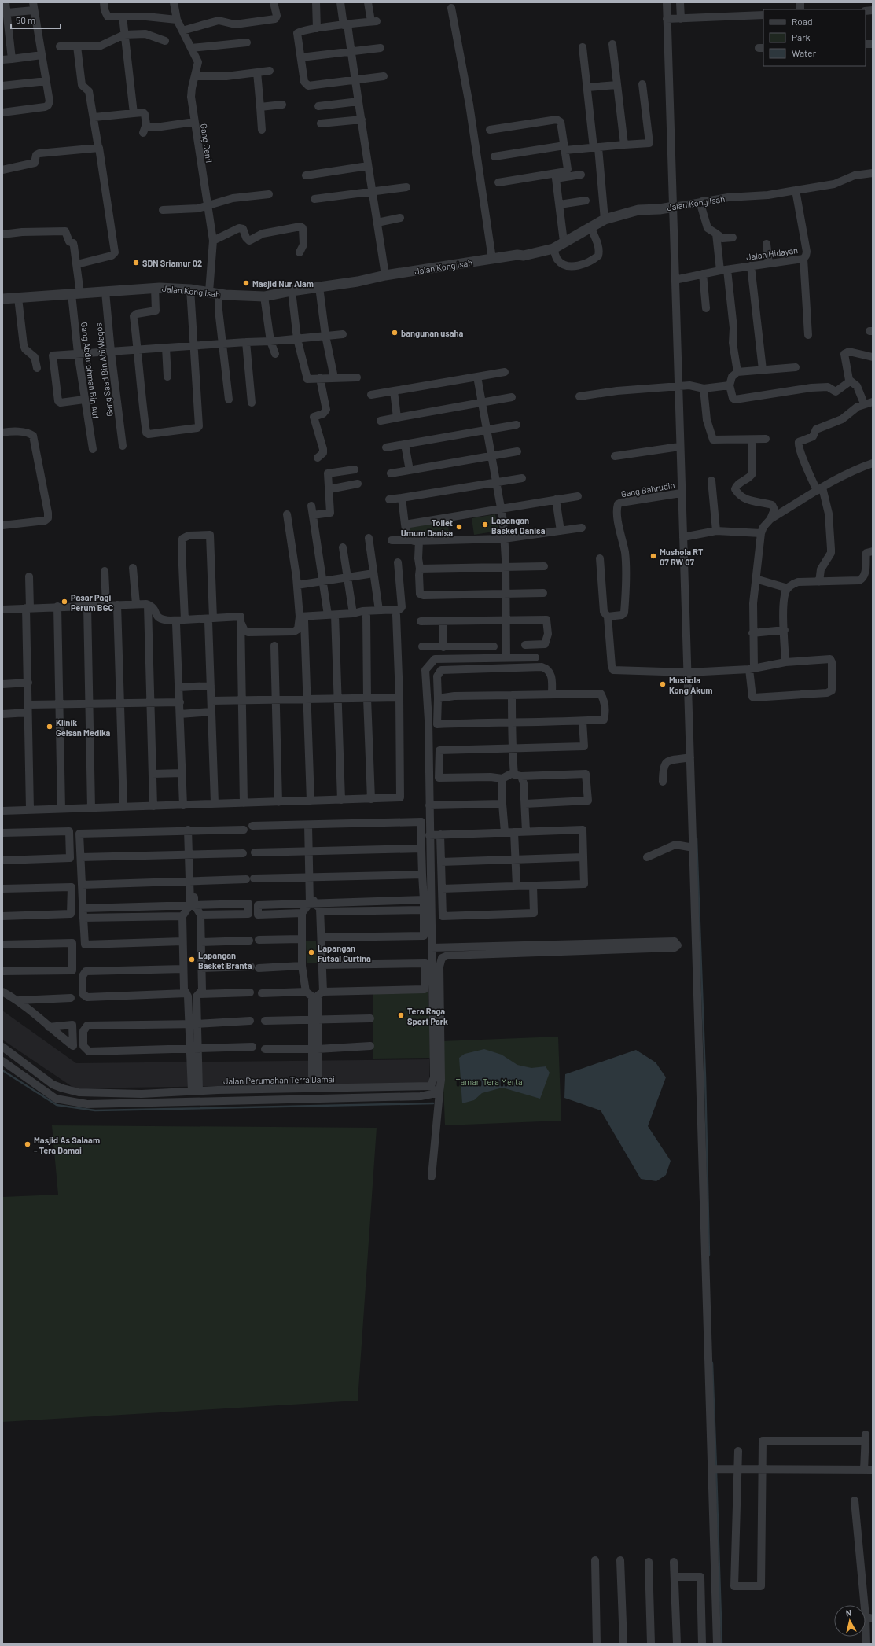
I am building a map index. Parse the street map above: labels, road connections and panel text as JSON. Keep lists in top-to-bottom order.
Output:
{
  "streets": {
    "street": [
      "Gang Cenil",
      "Jalan Kong Isah",
      "Jalan Hidayan",
      "Gang Saad Bin Abi Waqos",
      "Gang Abdurohman Bin Auf",
      "Gang Bahrudin",
      "Jalan Perumahan Terra Damai"
    ]
  },
  "crossings": [
    ["Gang Cenil", "Jalan Kong Isah"],
    ["Jalan Kong Isah", "Jalan Hidayan"],
    ["Jalan Kong Isah", "Gang Saad Bin Abi Waqos"],
    ["Jalan Kong Isah", "Gang Abdurohman Bin Auf"]
  ],
  "parks": ["Taman Tera Merta"],
  "places": [
    "SDN Sriamur 02",
    "Masjid Nur Alam",
    "bangunan usaha",
    "Lapangan Basket Danisa",
    "Toilet Umum Danisa",
    "Mushola RT 07 RW 07",
    "Pasar Pagi Perum BGC",
    "Mushola Kong Akum",
    "Klinik Geisan Medika",
    "Lapangan Futsal Curtina",
    "Lapangan Basket Branta",
    "Tera Raga Sport Park",
    "Masjid As Salaam - Tera Damai"
  ],
  "legend": ["Road", "Park", "Water"],
  "scale_bar": "50 m",
  "north": "top"
}
